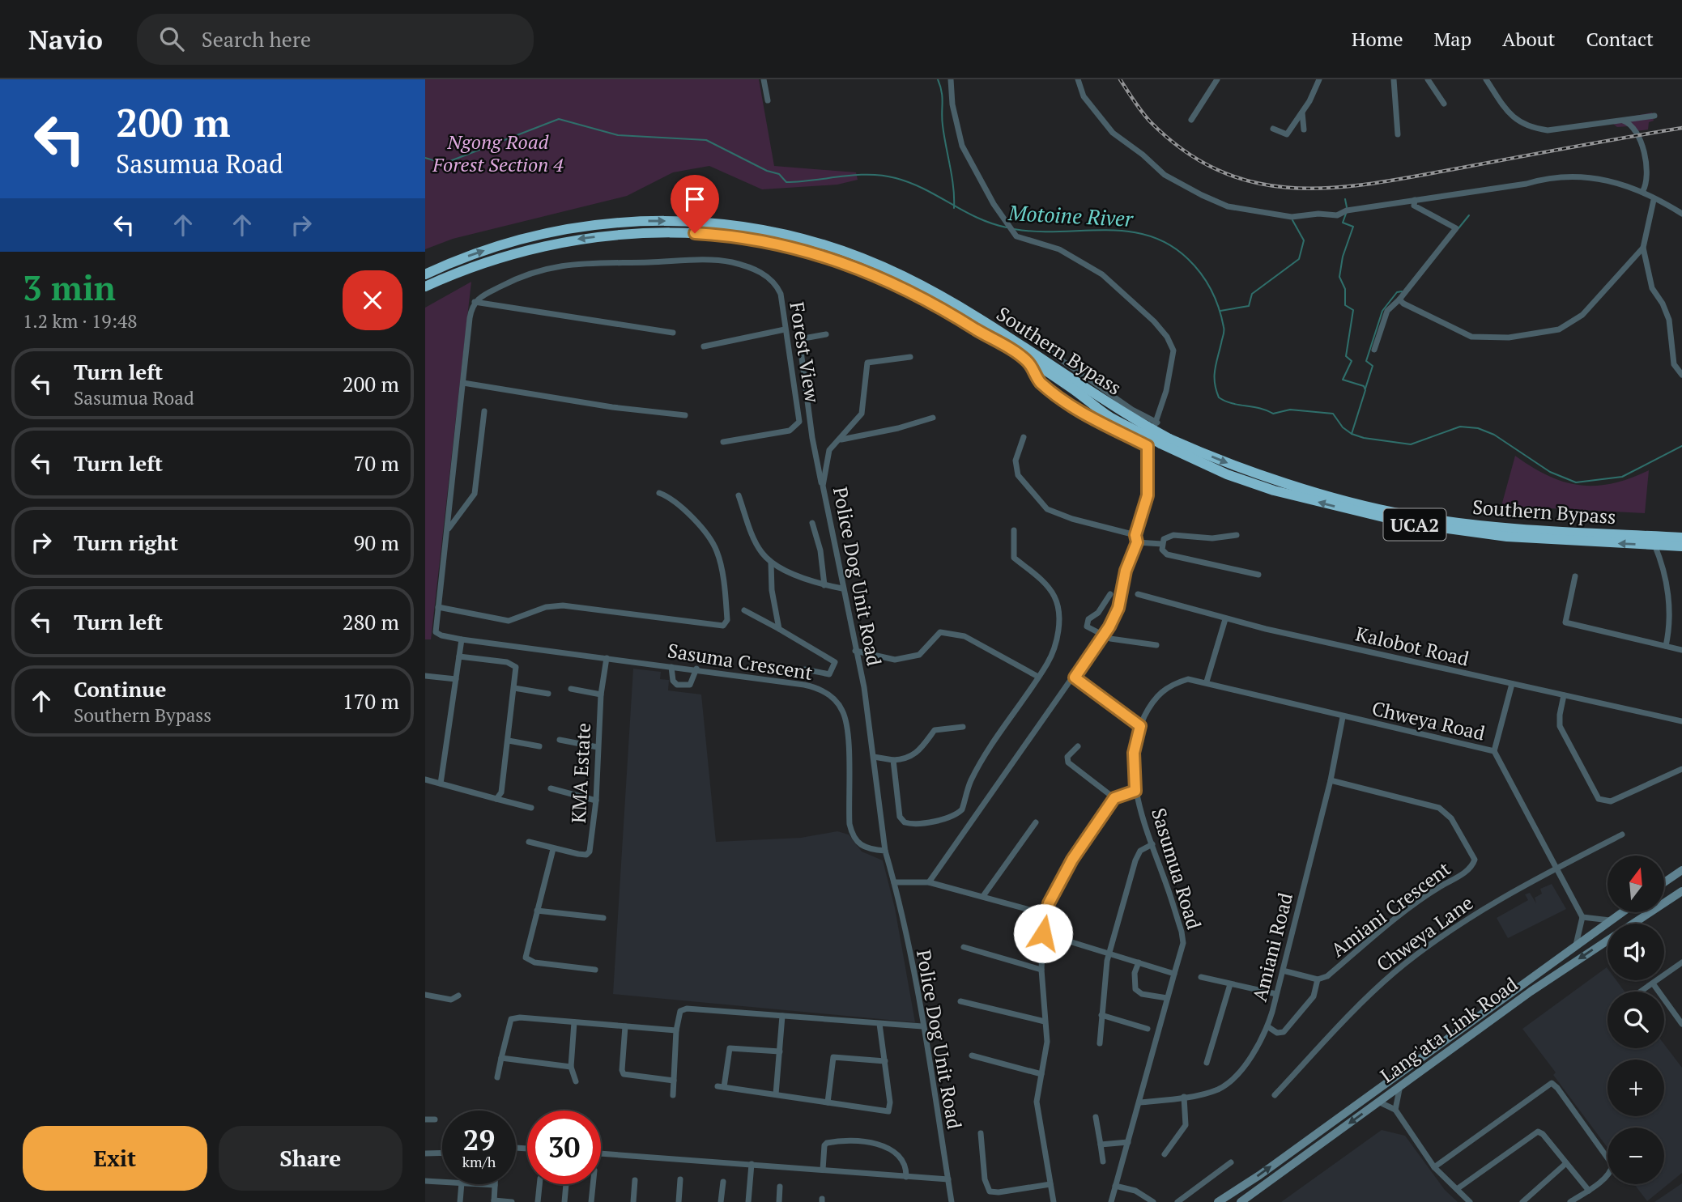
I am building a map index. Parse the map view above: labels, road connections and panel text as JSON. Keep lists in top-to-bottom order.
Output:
{
  "streets": {
    "highway": ["Southern Bypass", "UCA2"],
    "main road": ["Lang'ata Link Road"],
    "street": [
      "Forest View",
      "Police Dog Unit Road",
      "Kalobot Road",
      "Sasuma Crescent",
      "Chweya Road",
      "KMA Estate",
      "Sasumua Road",
      "Amiani Crescent",
      "Chweya Lane",
      "Amiani Road"
    ]
  },
  "crossings": [
    ["Police Dog Unit Road", "Sasuma Crescent"],
    ["Sasuma Crescent", "KMA Estate"],
    ["Chweya Road", "Sasumua Road"],
    ["Chweya Road", "Chweya Lane"],
    ["Chweya Road", "Amiani Road"],
    ["Sasumua Road", "Amiani Road"],
    ["Amiani Crescent", "Amiani Road"]
  ],
  "water": ["Motoine River"],
  "parks": ["Ngong Road Forest Section 4"],
  "north": "top",
  "page": {
    "header": "Navio",
    "search": "Search here",
    "nav": [
      "Home",
      "Map",
      "About",
      "Contact"
    ],
    "turn": ["200 m", "Sasumua Road"],
    "heading": ["3 min", "1.2 km · 19:48"],
    "list": [
      {
        "name": "Turn left",
        "note": "Sasumua Road",
        "value": "200 m"
      },
      {
        "name": "Turn left",
        "value": "70 m"
      },
      {
        "name": "Turn right",
        "value": "90 m"
      },
      {
        "name": "Turn left",
        "value": "280 m"
      },
      {
        "name": "Continue",
        "note": "Southern Bypass",
        "value": "170 m"
      }
    ],
    "map_buttons": ["+", "−"],
    "speed": "29 km/h",
    "limit": "30",
    "buttons": ["Exit", "Share"]
  }
}
